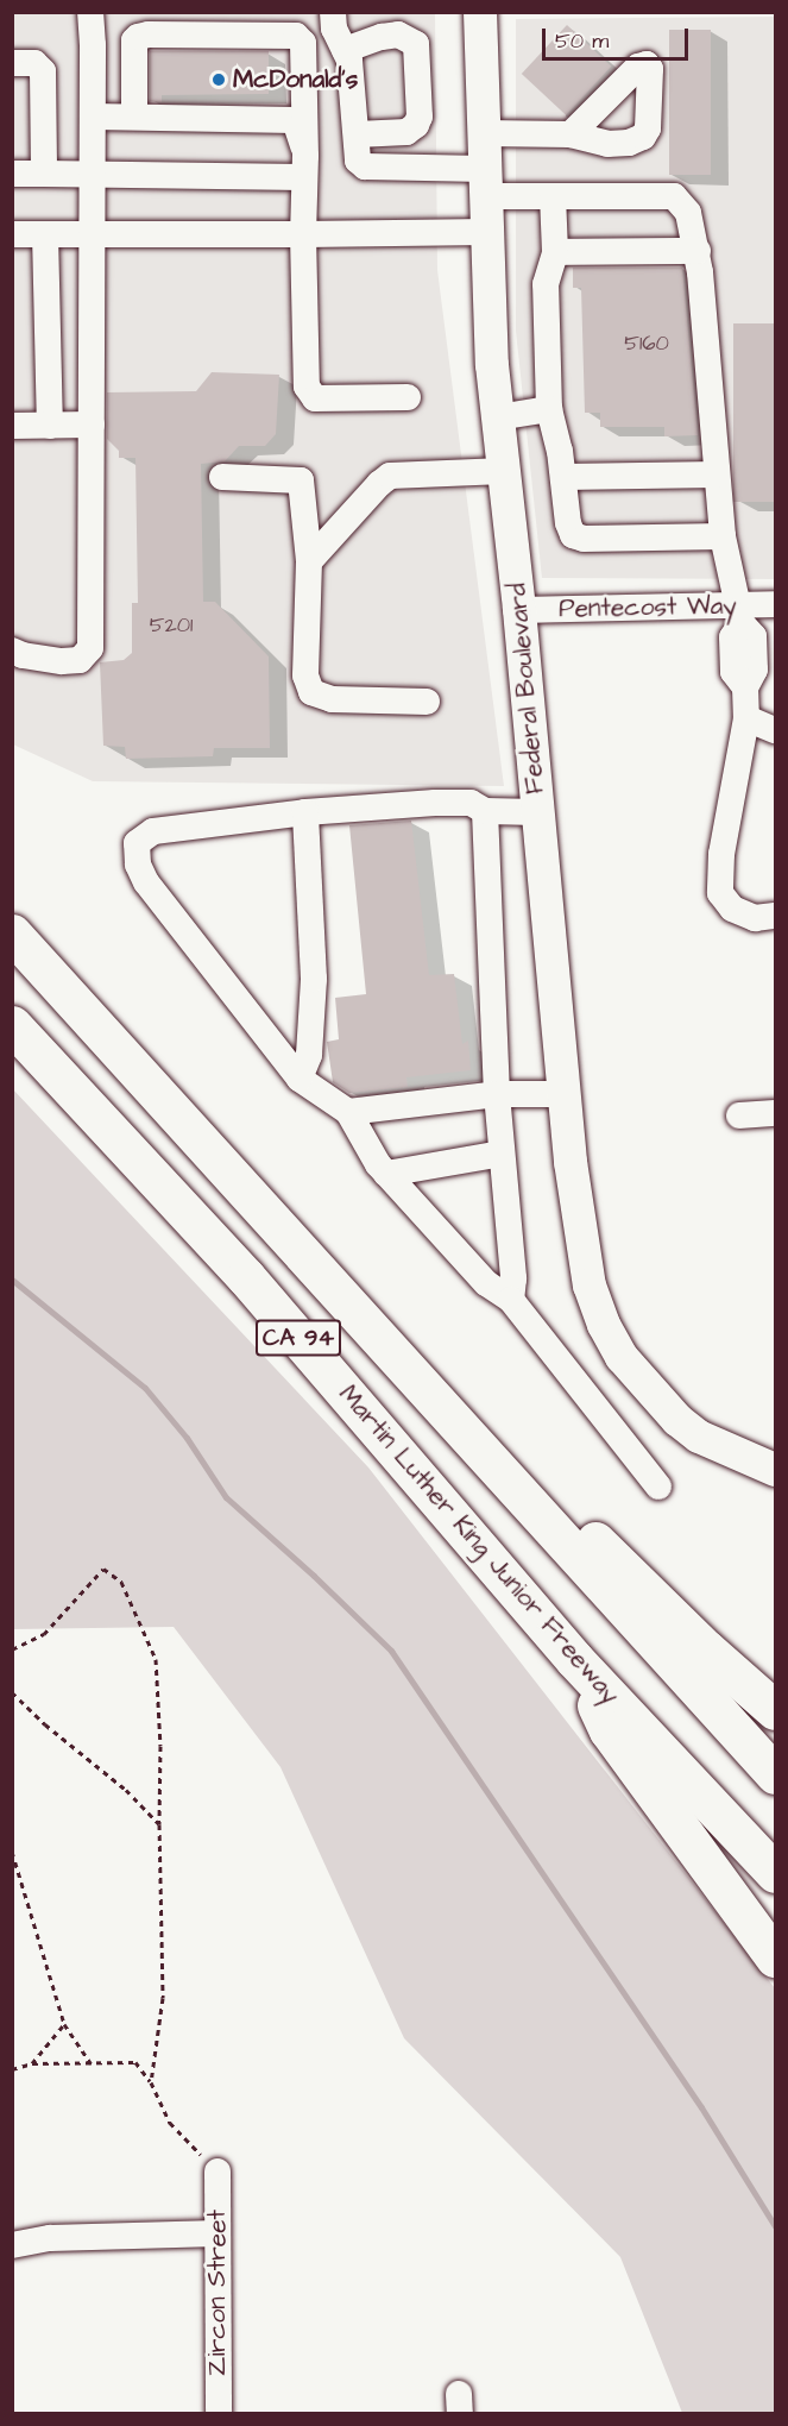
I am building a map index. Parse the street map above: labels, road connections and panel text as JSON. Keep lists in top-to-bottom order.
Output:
{
  "streets": {
    "highway": ["CA 94", "Martin Luther King Junior Freeway"],
    "main road": ["Federal Boulevard"],
    "street": ["Pentecost Way", "Zircon Street"]
  },
  "crossings": [
    ["Pentecost Way", "Federal Boulevard"]
  ],
  "places": ["McDonald's"],
  "house_numbers": ["5160", "5201"],
  "scale_bar": "50 m"
}
